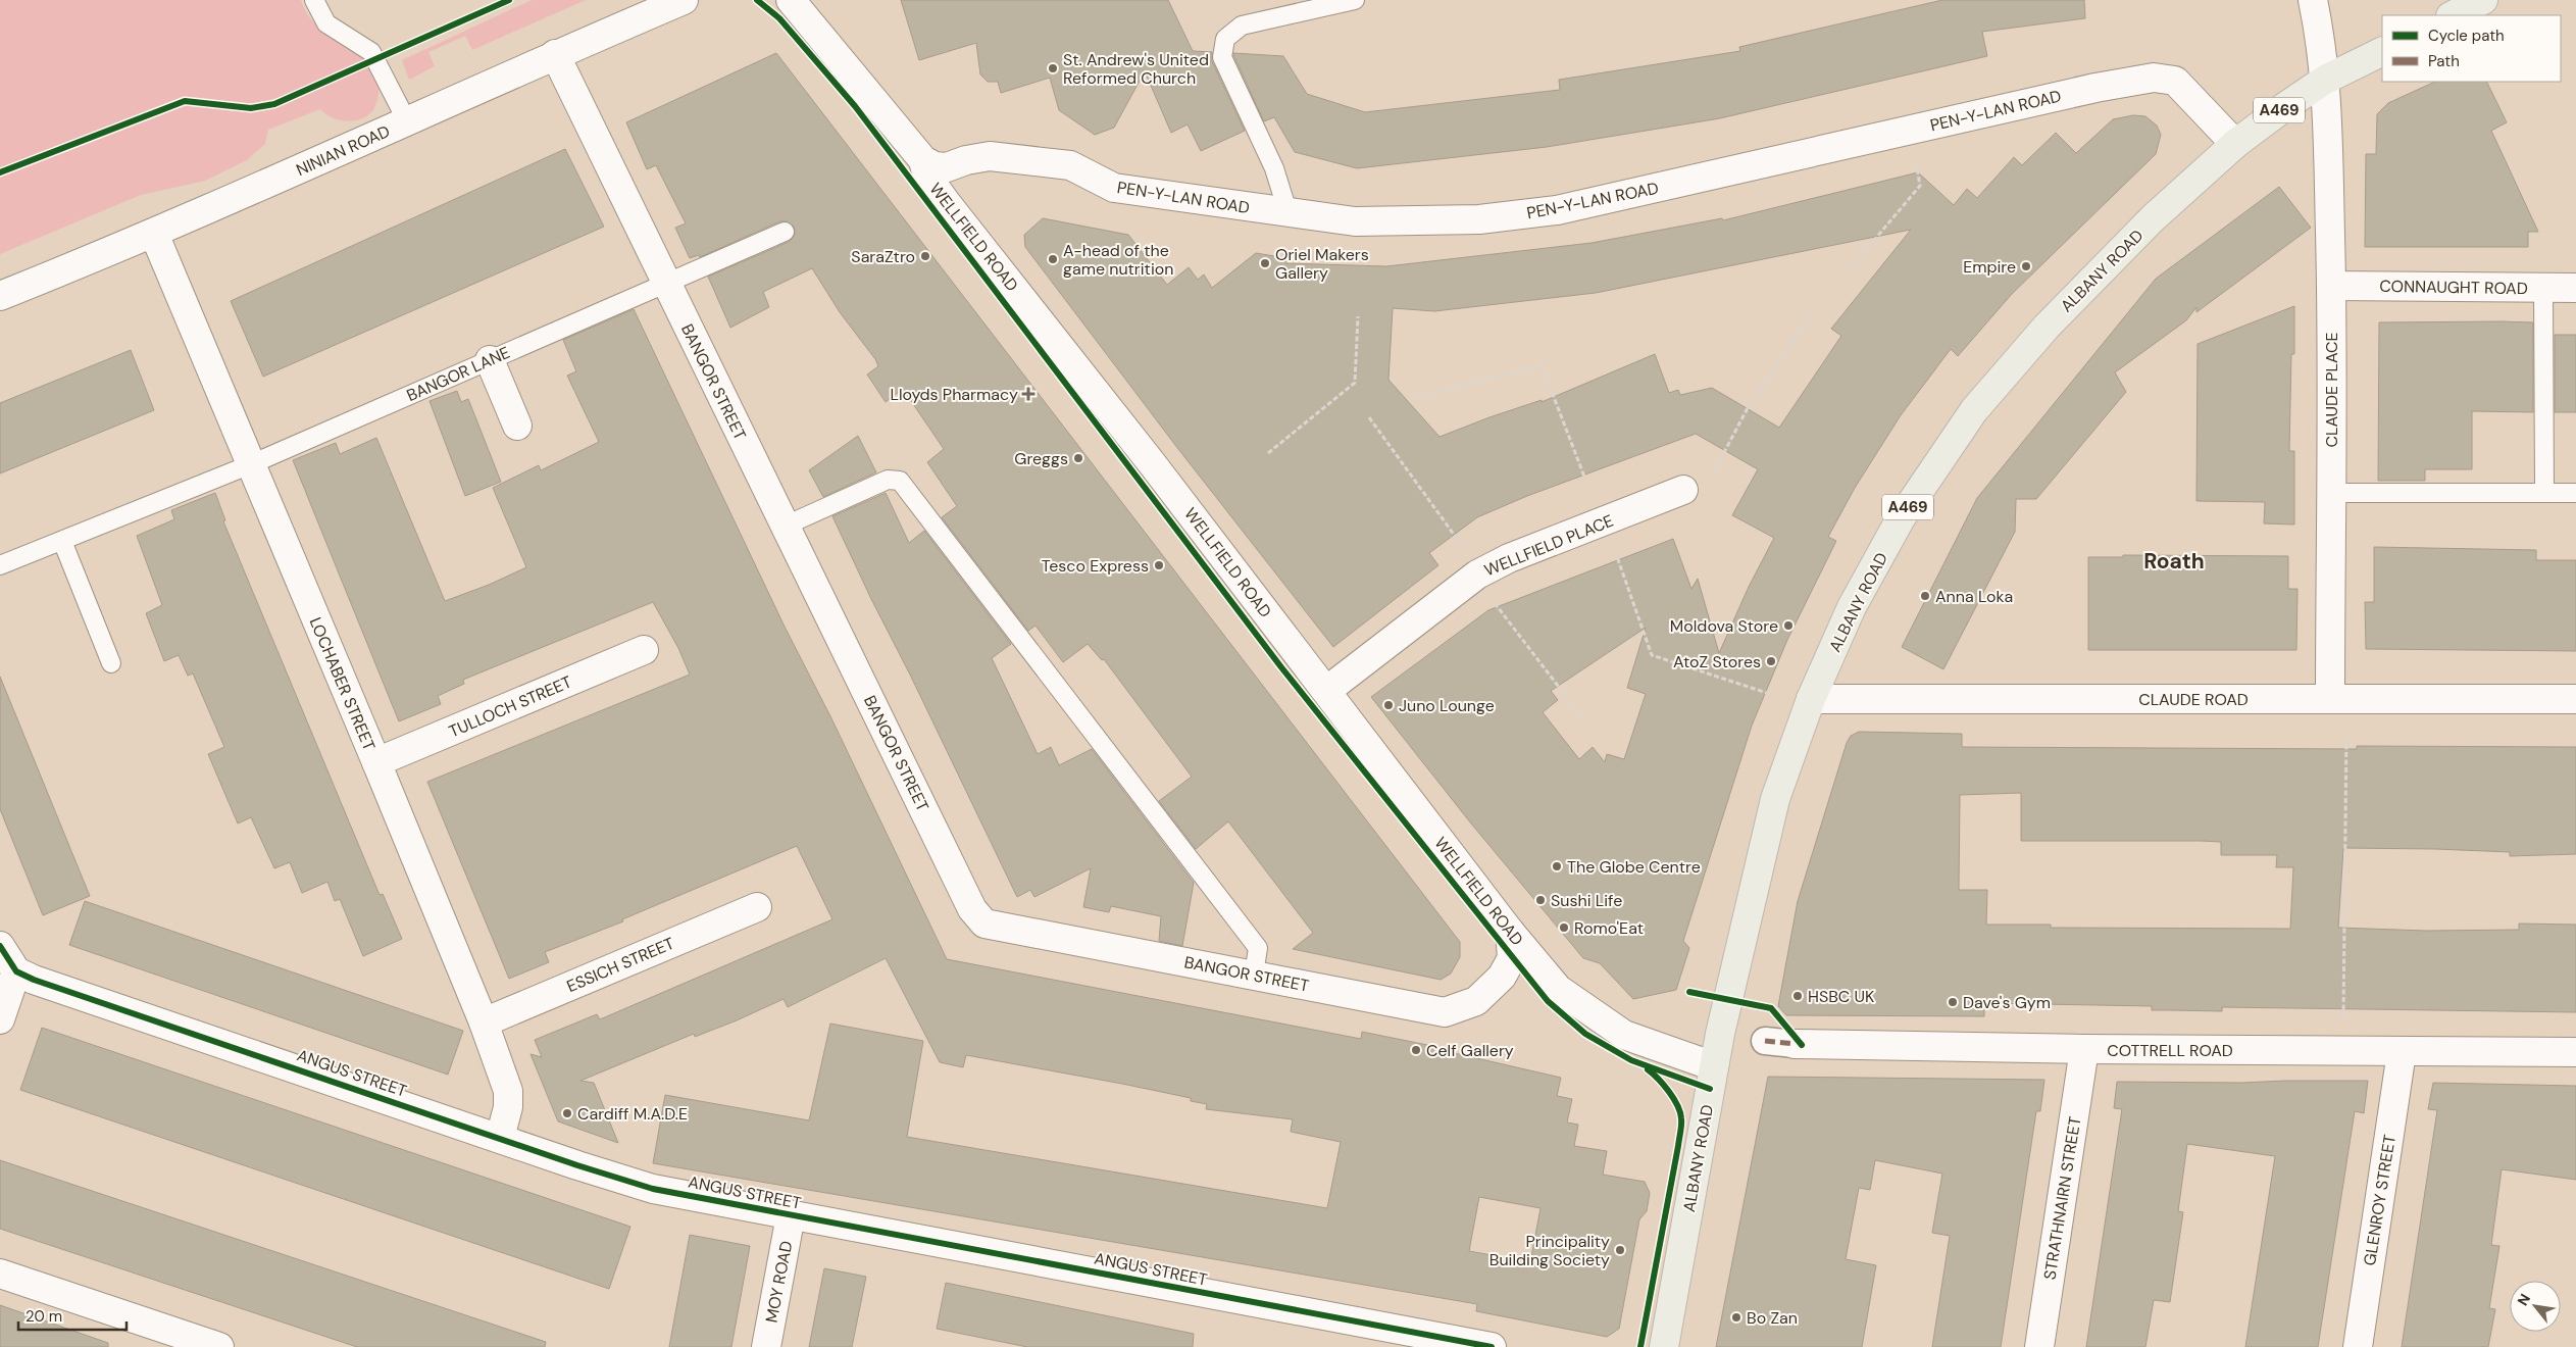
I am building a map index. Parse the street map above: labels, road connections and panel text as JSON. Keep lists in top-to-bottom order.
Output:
{
  "streets": {
    "main road": ["A469", "ALBANY ROAD"],
    "street": [
      "PEN-Y-LAN ROAD",
      "NINIAN ROAD",
      "WELLFIELD ROAD",
      "CONNAUGHT ROAD",
      "BANGOR STREET",
      "CLAUDE PLACE",
      "WELLFIELD PLACE",
      "LOCHABER STREET",
      "CLAUDE ROAD",
      "TULLOCH STREET",
      "ESSICH STREET",
      "COTTRELL ROAD",
      "ANGUS STREET",
      "STRATHNAIRN STREET",
      "GLENROY STREET",
      "MOY ROAD"
    ],
    "lane": ["BANGOR LANE"]
  },
  "crossings": [
    ["PEN-Y-LAN ROAD", "WELLFIELD ROAD"],
    ["PEN-Y-LAN ROAD", "ALBANY ROAD"],
    ["NINIAN ROAD", "BANGOR STREET"],
    ["NINIAN ROAD", "LOCHABER STREET"],
    ["WELLFIELD ROAD", "ALBANY ROAD"],
    ["WELLFIELD ROAD", "BANGOR STREET"],
    ["WELLFIELD ROAD", "WELLFIELD PLACE"],
    ["ALBANY ROAD", "CLAUDE PLACE"],
    ["ALBANY ROAD", "CLAUDE ROAD"],
    ["CONNAUGHT ROAD", "CLAUDE PLACE"],
    ["BANGOR LANE", "BANGOR STREET"],
    ["BANGOR LANE", "LOCHABER STREET"],
    ["CLAUDE PLACE", "CLAUDE ROAD"],
    ["LOCHABER STREET", "TULLOCH STREET"],
    ["LOCHABER STREET", "ESSICH STREET"],
    ["LOCHABER STREET", "ANGUS STREET"],
    ["COTTRELL ROAD", "STRATHNAIRN STREET"],
    ["COTTRELL ROAD", "GLENROY STREET"],
    ["ANGUS STREET", "MOY ROAD"]
  ],
  "districts": ["Roath"],
  "places": {
    "other": [
      "St. Andrew's United Reformed Church",
      "SaraZtro",
      "A-head of the game nutrition",
      "Oriel Makers Gallery",
      "Empire",
      "Greggs",
      "Tesco Express",
      "Anna Loka",
      "Moldova Store",
      "AtoZ Stores",
      "Juno Lounge",
      "The Globe Centre",
      "Sushi Life",
      "Romo'Eat",
      "HSBC UK",
      "Dave's Gym",
      "Celf Gallery",
      "Cardiff M.A.D.E",
      "Principality Building Society",
      "Bo Zan"
    ],
    "health": ["Lloyds Pharmacy"]
  },
  "legend": ["Cycle path", "Path"],
  "scale_bar": "20 m",
  "north": "top left"
}
